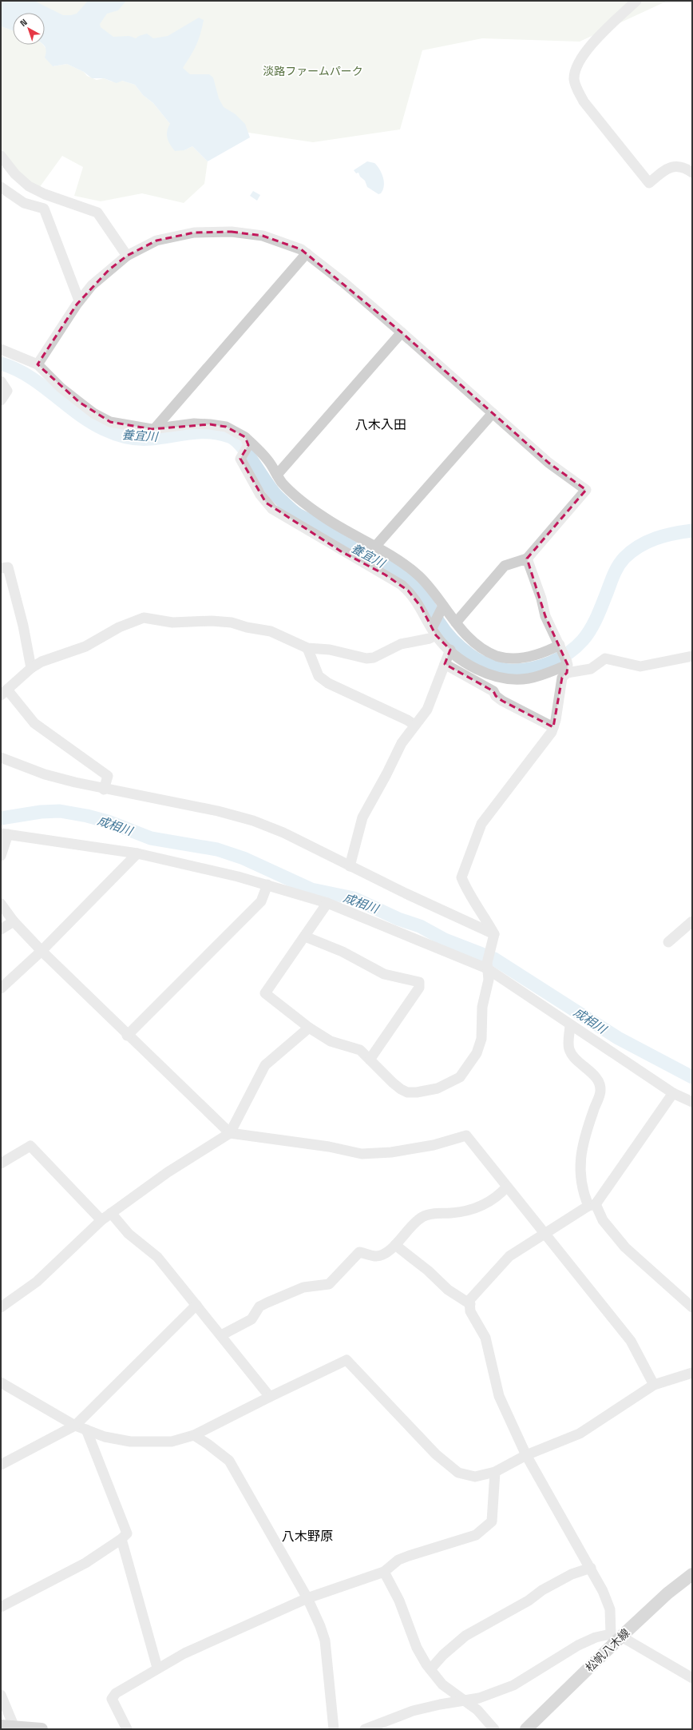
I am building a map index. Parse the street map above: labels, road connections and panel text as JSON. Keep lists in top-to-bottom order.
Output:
{
  "streets": {
    "main road": ["松帆八木線"]
  },
  "districts": ["八木入田", "八木野原"],
  "water": ["養宜川", "成相川"],
  "parks": ["淡路ファームパーク"],
  "north": "top left"
}
